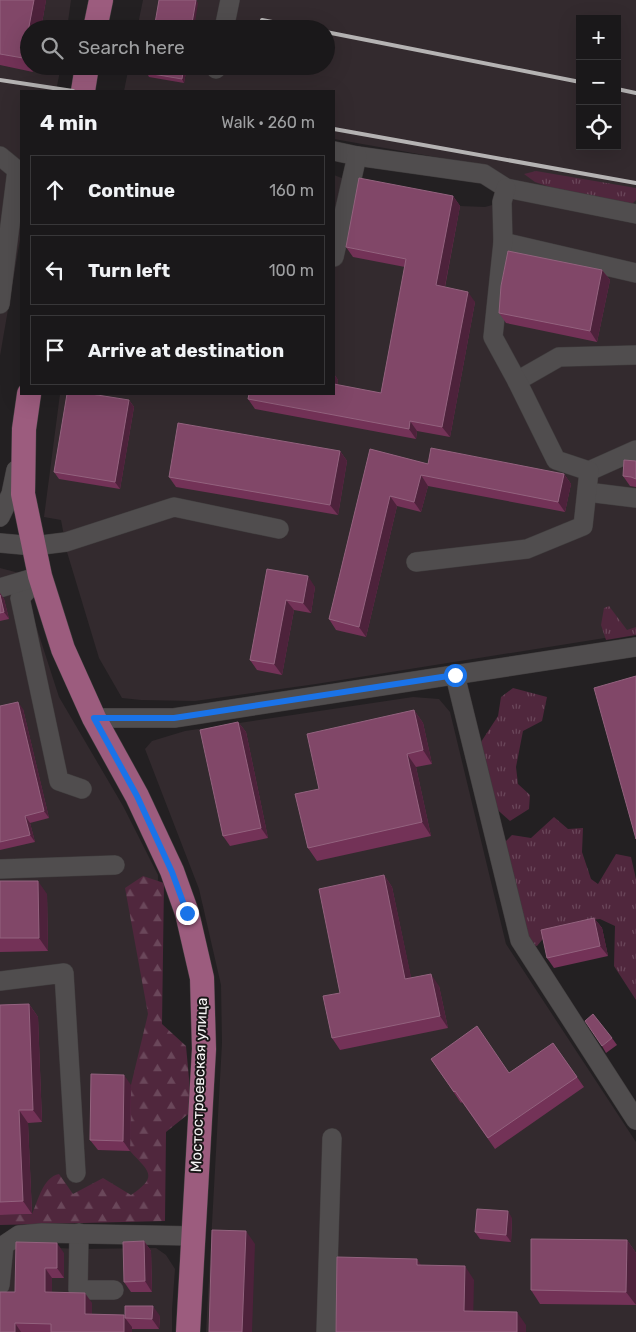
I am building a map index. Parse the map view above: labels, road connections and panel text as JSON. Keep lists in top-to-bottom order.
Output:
{
  "streets": {
    "main road": ["Мостостроевская улица"]
  },
  "page": {
    "map_buttons": ["+", "−"],
    "search": "Search here",
    "heading": ["4 min", "Walk · 260 m"],
    "list": [
      ["Continue", "160 m"],
      ["Turn left", "100 m"],
      "Arrive at destination"
    ]
  }
}
